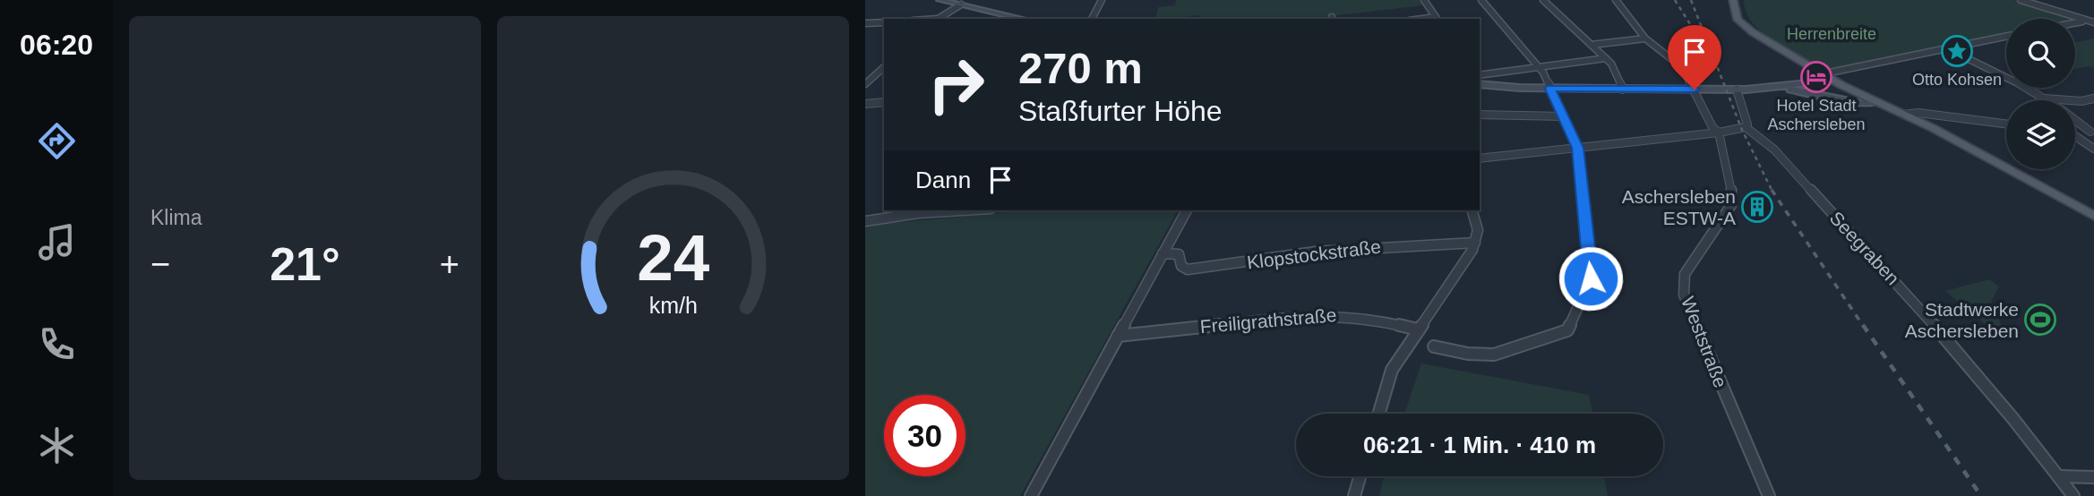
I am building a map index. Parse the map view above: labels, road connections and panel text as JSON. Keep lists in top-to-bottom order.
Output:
{
  "streets": {
    "street": [
      "Seegraben",
      "Klopstockstraße",
      "Freiligrathstraße",
      "Weststraße"
    ]
  },
  "parks": ["Herrenbreite"],
  "places": {
    "place": ["Otto Kohsen"],
    "hotel": ["Hotel Stadt Aschersleben"],
    "building": ["Aschersleben ESTW-A"],
    "sports": ["Stadtwerke Aschersleben"]
  },
  "page": {
    "tabs": "06:20",
    "tile": "Klima",
    "turn": ["270 m", "Staßfurter Höhe"],
    "then": "Dann",
    "heat": ["−", "21°", "+"],
    "limit": "30",
    "trip": "06:21 · 1 Min. · 410 m",
    "gauge": ["24", "km/h"]
  }
}
